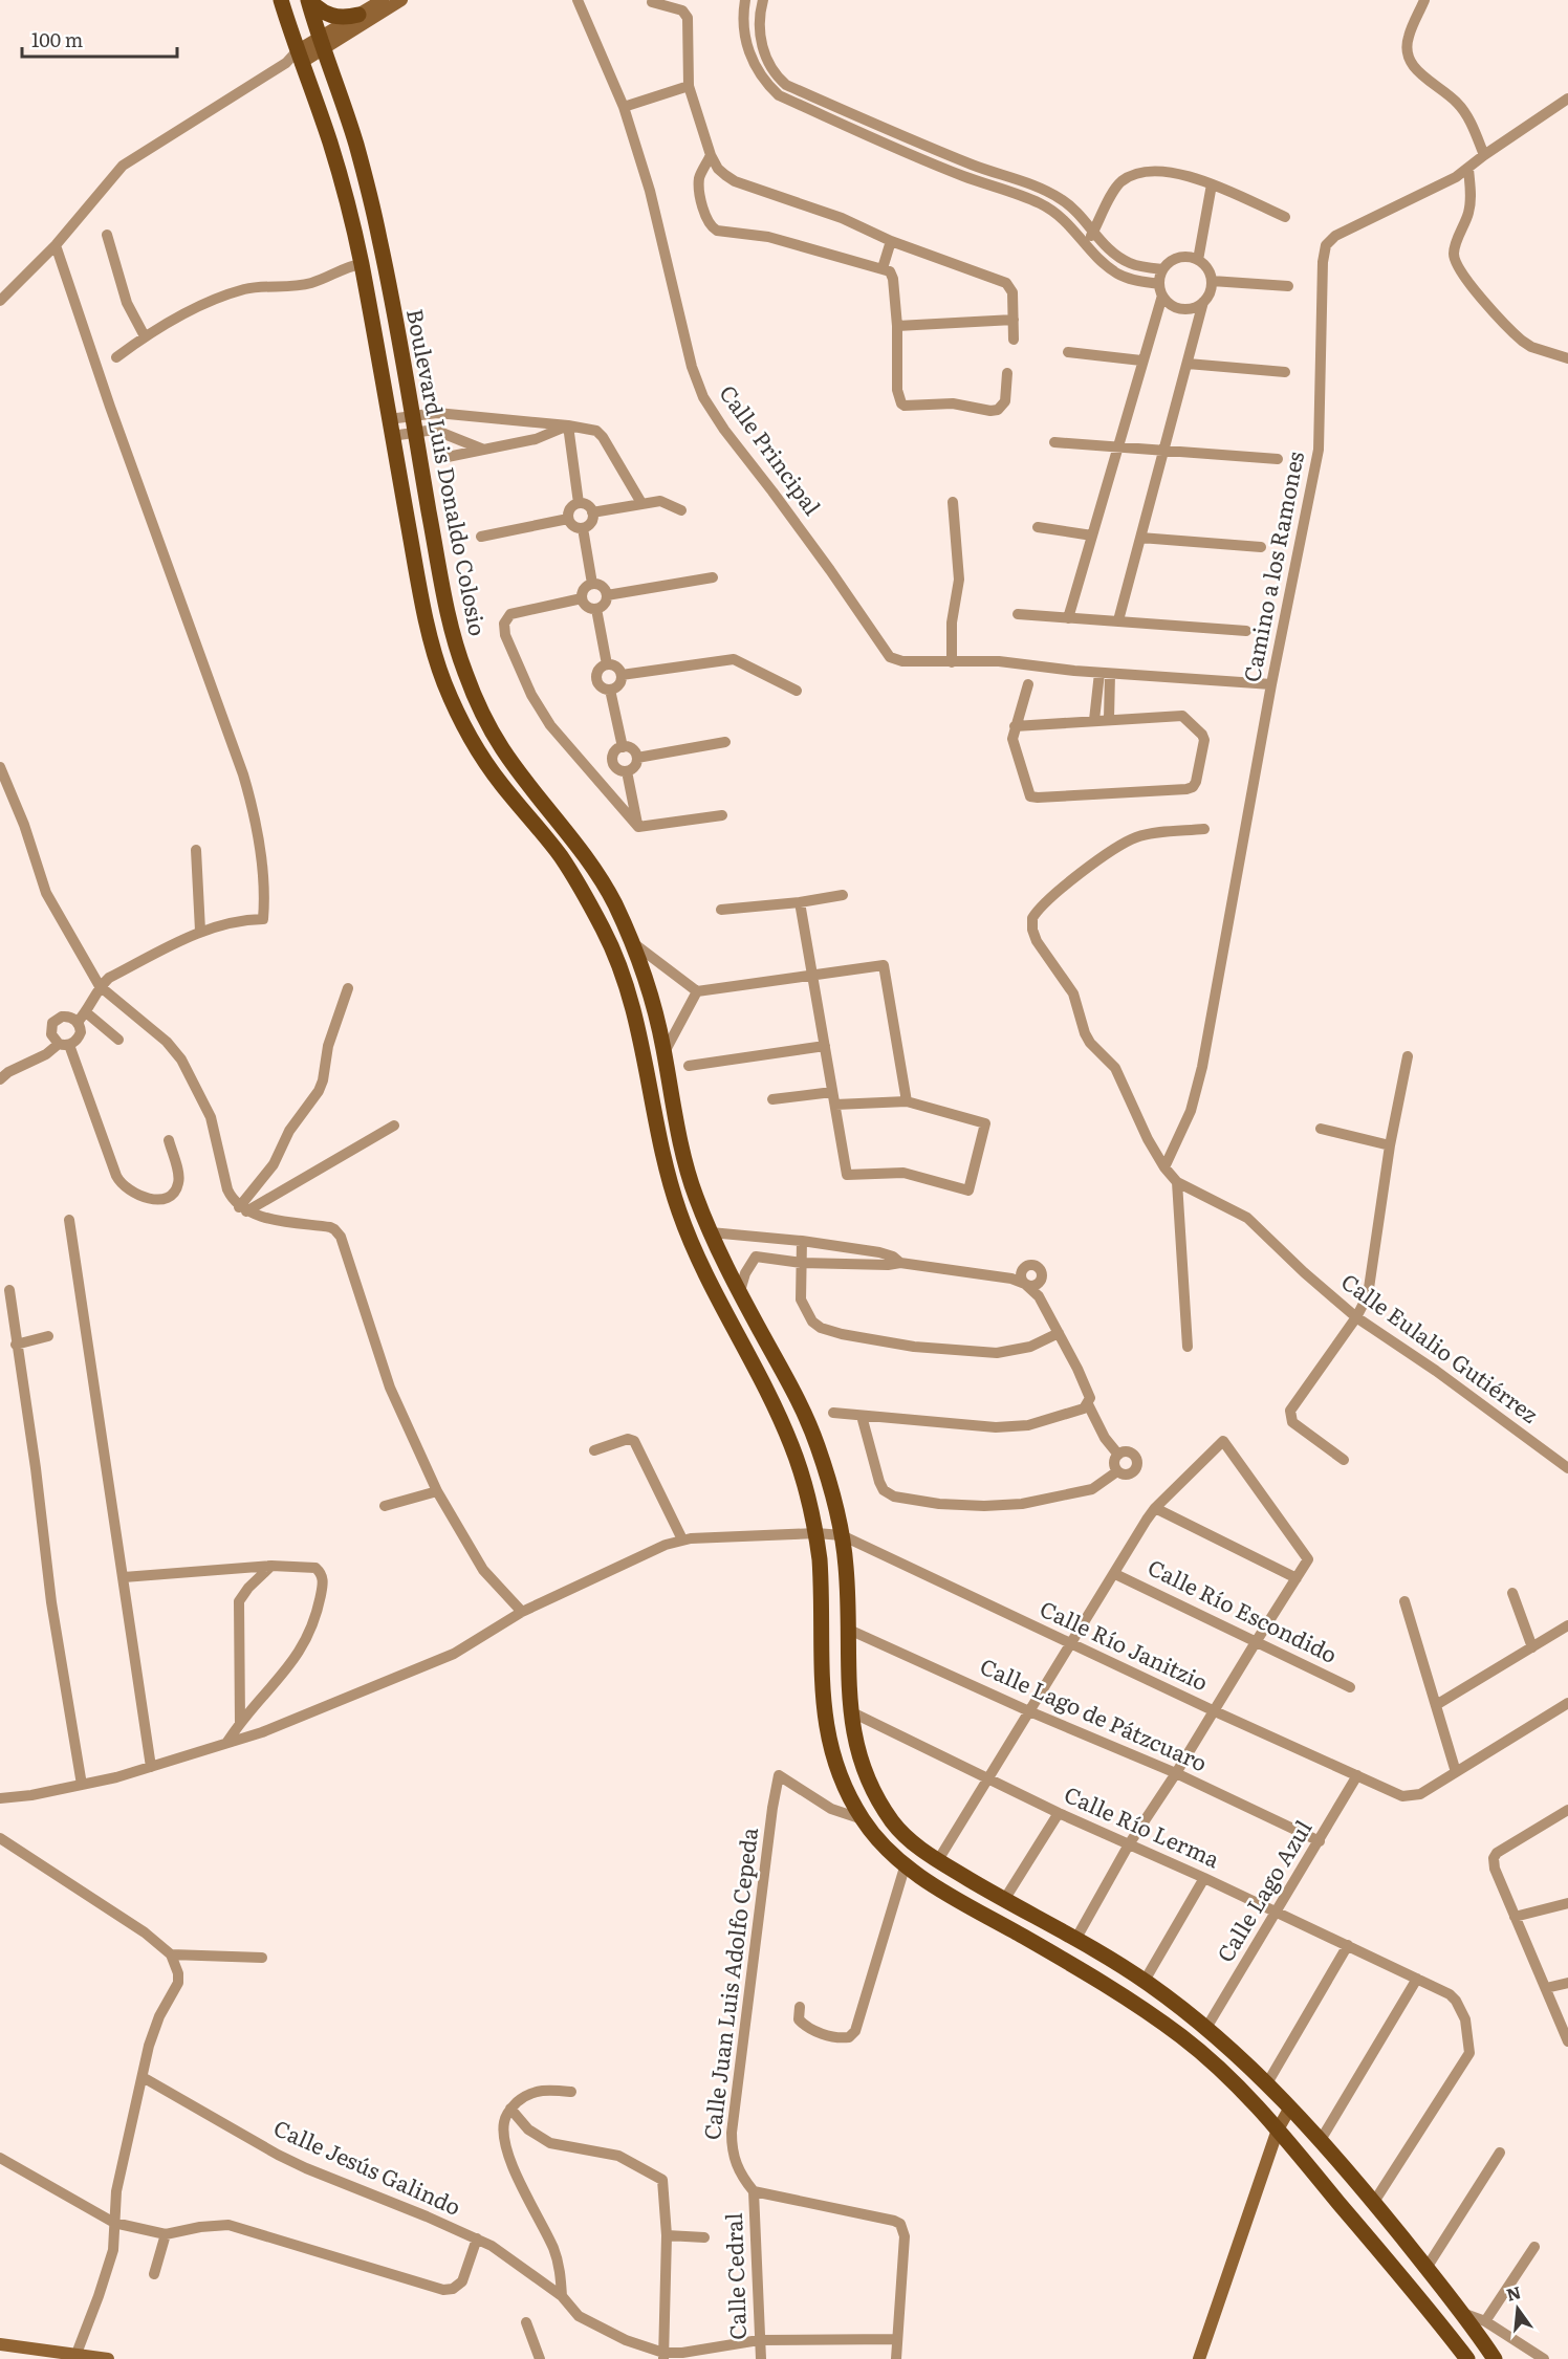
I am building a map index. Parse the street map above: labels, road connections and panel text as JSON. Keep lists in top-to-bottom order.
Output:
{
  "streets": {
    "main road": ["Boulevard Luis Donaldo Colosio"],
    "street": [
      "Calle Principal",
      "Camino a los Ramones",
      "Calle Eulalio Gutiérrez",
      "Calle Río Escondido",
      "Calle Río Janitzio",
      "Calle Lago de Pátzcuaro",
      "Calle Río Lerma",
      "Calle Lago Azul",
      "Calle Juan Luis Adolfo Cepeda",
      "Calle Jesús Galindo",
      "Calle Cedral"
    ]
  },
  "crossings": [
    ["Calle Principal", "Camino a los Ramones"],
    ["Boulevard Luis Donaldo Colosio", "Calle Río Janitzio"],
    ["Boulevard Luis Donaldo Colosio", "Calle Lago de Pátzcuaro"],
    ["Boulevard Luis Donaldo Colosio", "Calle Río Lerma"],
    ["Boulevard Luis Donaldo Colosio", "Calle Lago Azul"],
    ["Boulevard Luis Donaldo Colosio", "Calle Juan Luis Adolfo Cepeda"],
    ["Calle Río Janitzio", "Calle Lago Azul"],
    ["Calle Lago de Pátzcuaro", "Calle Lago Azul"],
    ["Calle Río Lerma", "Calle Lago Azul"],
    ["Calle Juan Luis Adolfo Cepeda", "Calle Cedral"]
  ],
  "scale_bar": "100 m",
  "north": "top"
}
